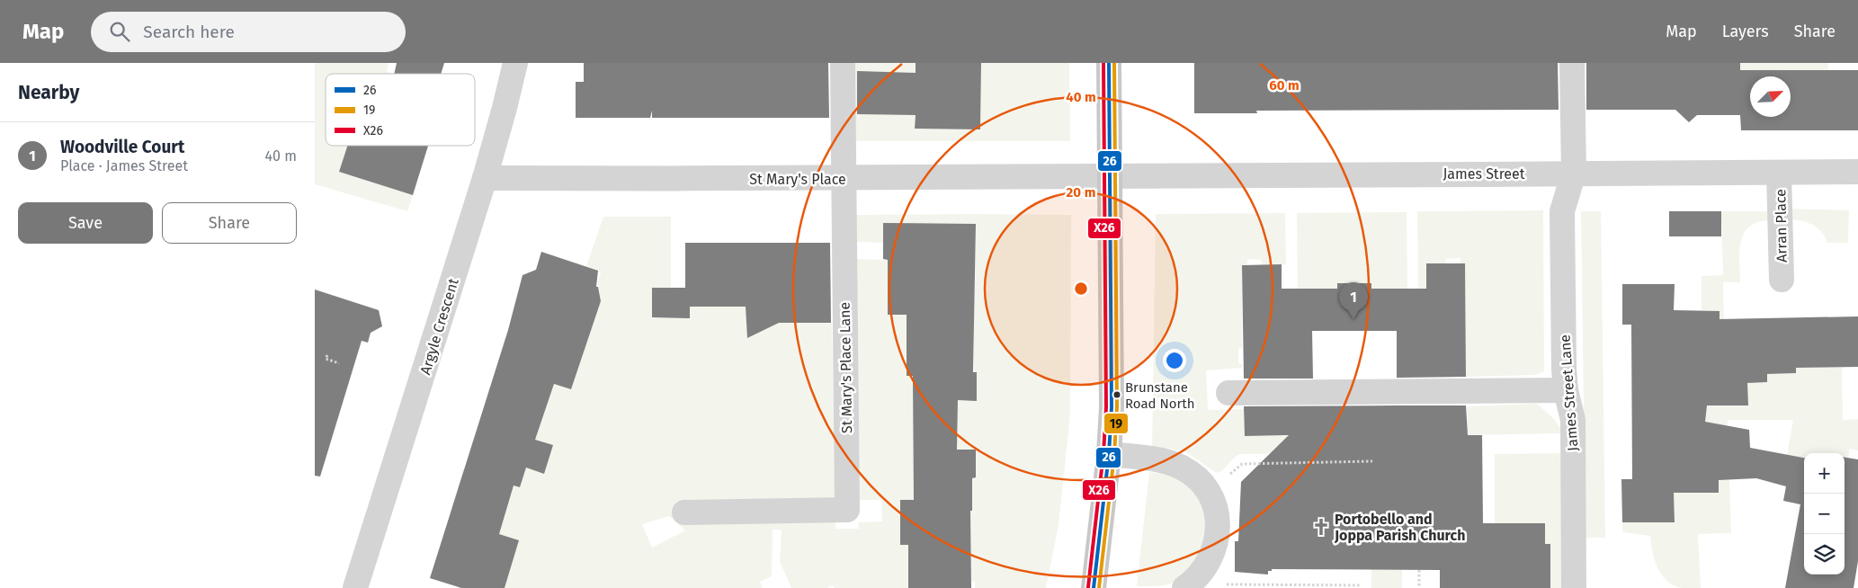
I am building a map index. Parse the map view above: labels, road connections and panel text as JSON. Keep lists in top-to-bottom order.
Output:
{
  "streets": {
    "street": [
      "James Street",
      "St Mary's Place",
      "Arran Place",
      "Argyle Crescent",
      "St Mary's Place Lane",
      "James Street Lane"
    ]
  },
  "crossings": [
    ["James Street", "St Mary's Place"],
    ["James Street", "Arran Place"],
    ["James Street", "James Street Lane"],
    ["St Mary's Place", "Argyle Crescent"],
    ["St Mary's Place", "St Mary's Place Lane"]
  ],
  "places": {
    "other": ["Brunstane Road North"],
    "church": ["Portobello and Joppa Parish Church"]
  },
  "lines": ["transit line 26", "transit line 19", "transit line X26"],
  "legend": ["26", "19", "X26"],
  "north": "top right",
  "page": {
    "header": "Map",
    "search": "Search here",
    "nav": ["Map", "Layers", "Share"],
    "heading": "Nearby",
    "list": [
      {
        "mark": "1",
        "name": "Woodville Court",
        "note": "Place · James Street",
        "value": "40 m"
      }
    ],
    "buttons": ["Save", "Share"],
    "pins": "1",
    "map_buttons": ["+", "−"]
  },
  "rings": ["60 m", "40 m", "20 m"]
}
